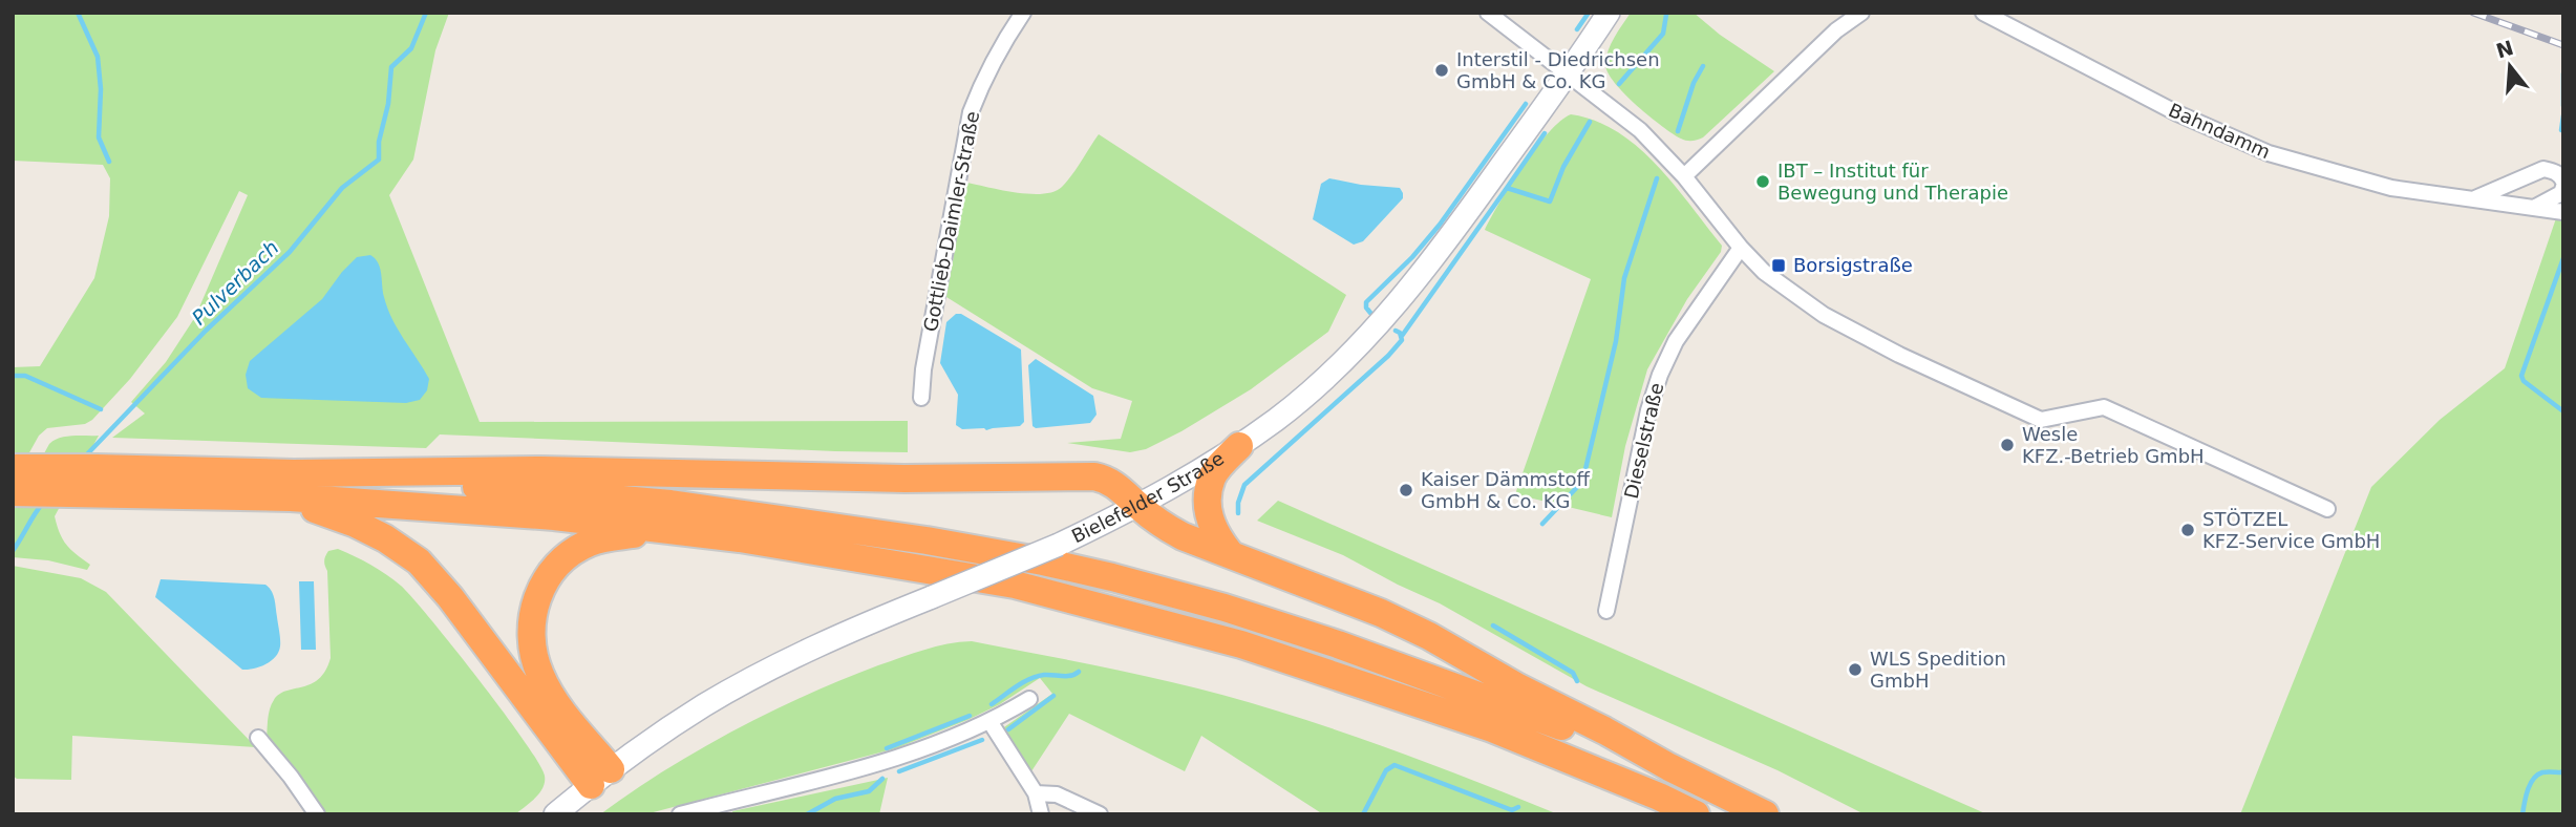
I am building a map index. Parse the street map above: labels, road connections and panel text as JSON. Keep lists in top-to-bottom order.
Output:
{
  "streets": {
    "main road": ["Bielefelder Straße"],
    "street": ["Bahndamm", "Gottlieb-Daimler-Straße", "Dieselstraße"]
  },
  "water": ["Pulverbach"],
  "places": {
    "other": [
      "Interstil - Diedrichsen GmbH & Co. KG",
      "IBT – Institut für Bewegung und Therapie",
      "Wesle KFZ.-Betrieb GmbH",
      "Kaiser Dämmstoff GmbH & Co. KG",
      "STÖTZEL KFZ-Service GmbH",
      "WLS Spedition GmbH"
    ],
    "transit": ["Borsigstraße"]
  },
  "north": "top"
}
